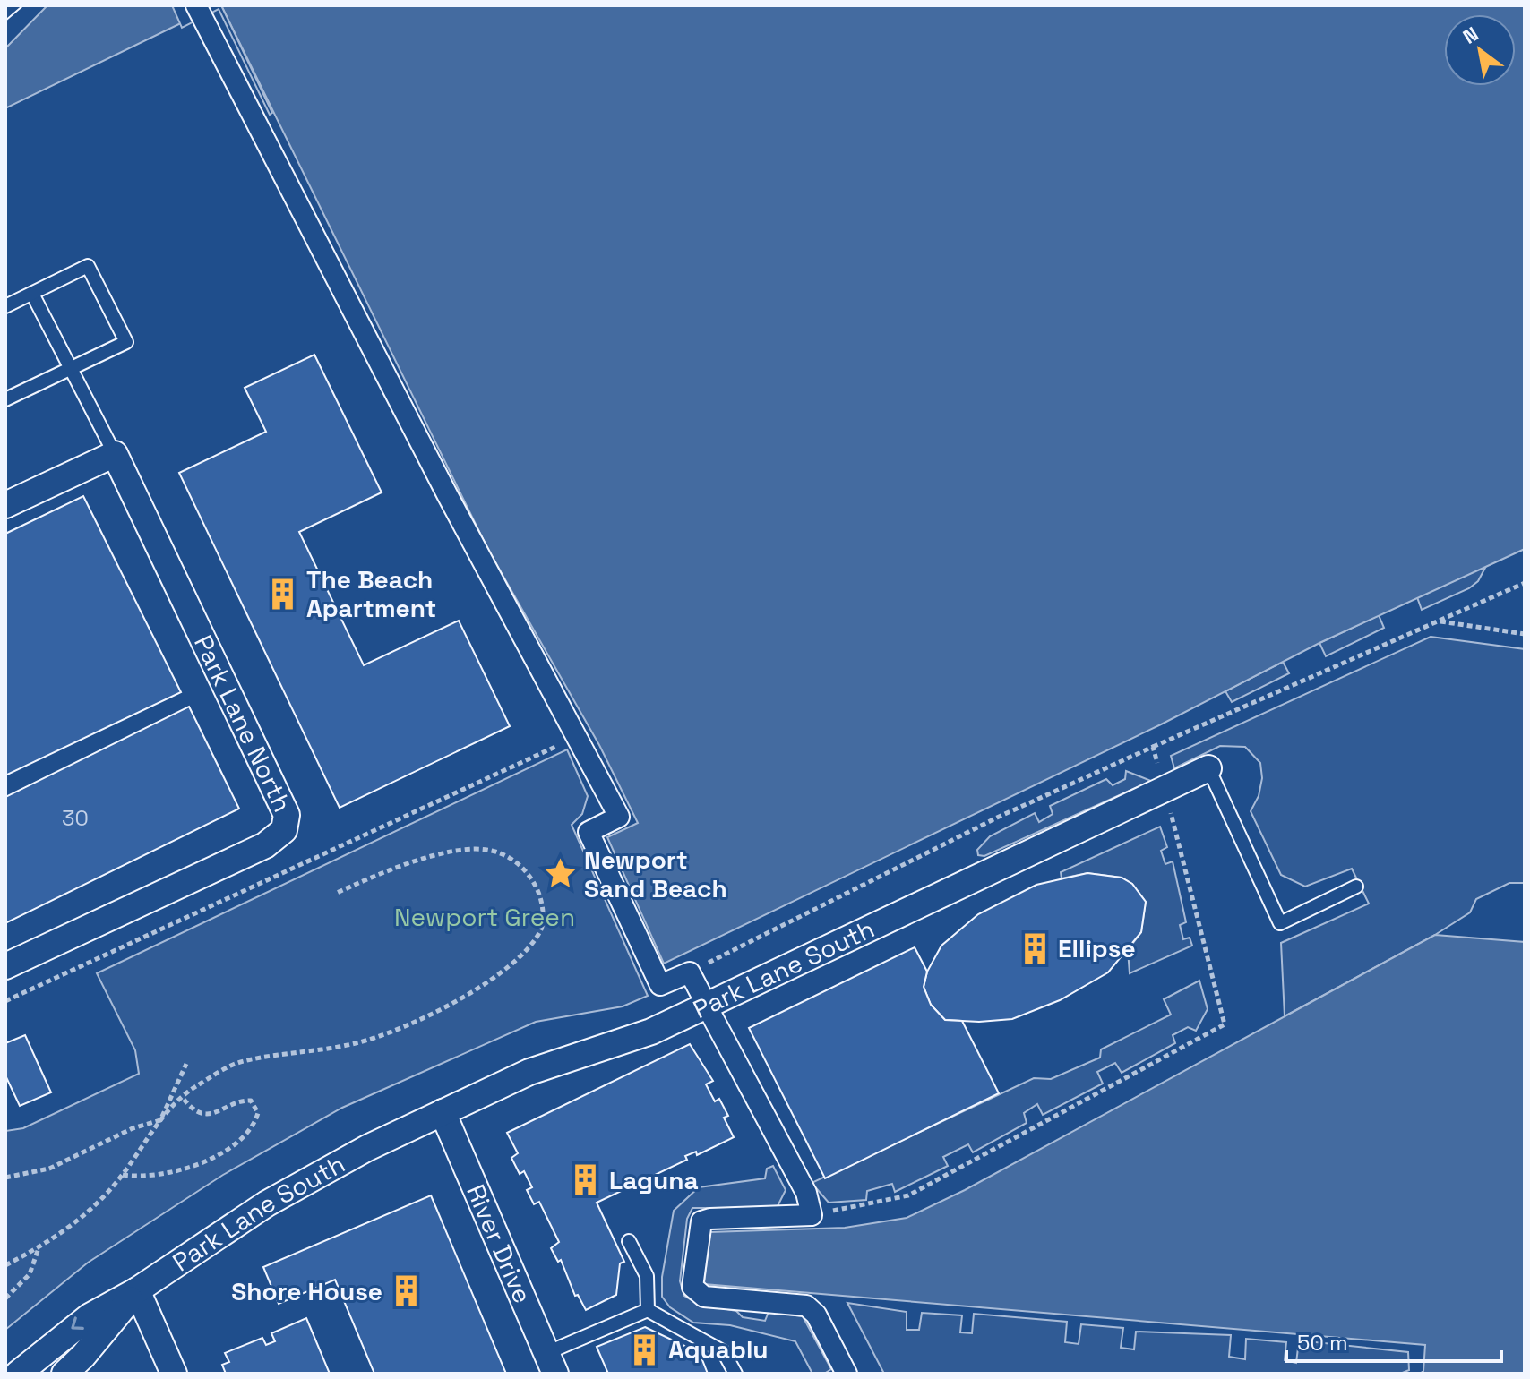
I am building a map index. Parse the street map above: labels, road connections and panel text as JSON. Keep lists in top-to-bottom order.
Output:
{
  "streets": {
    "street": ["Park Lane North", "Park Lane South", "River Drive"]
  },
  "crossings": [
    ["Park Lane South", "River Drive"]
  ],
  "parks": ["Newport Green"],
  "places": {
    "building": [
      "The Beach Apartment",
      "Ellipse",
      "Laguna",
      "Shore House",
      "Aquablu"
    ],
    "place": ["Newport Sand Beach"]
  },
  "house_numbers": ["30"],
  "scale_bar": "50 m",
  "north": "top left"
}
